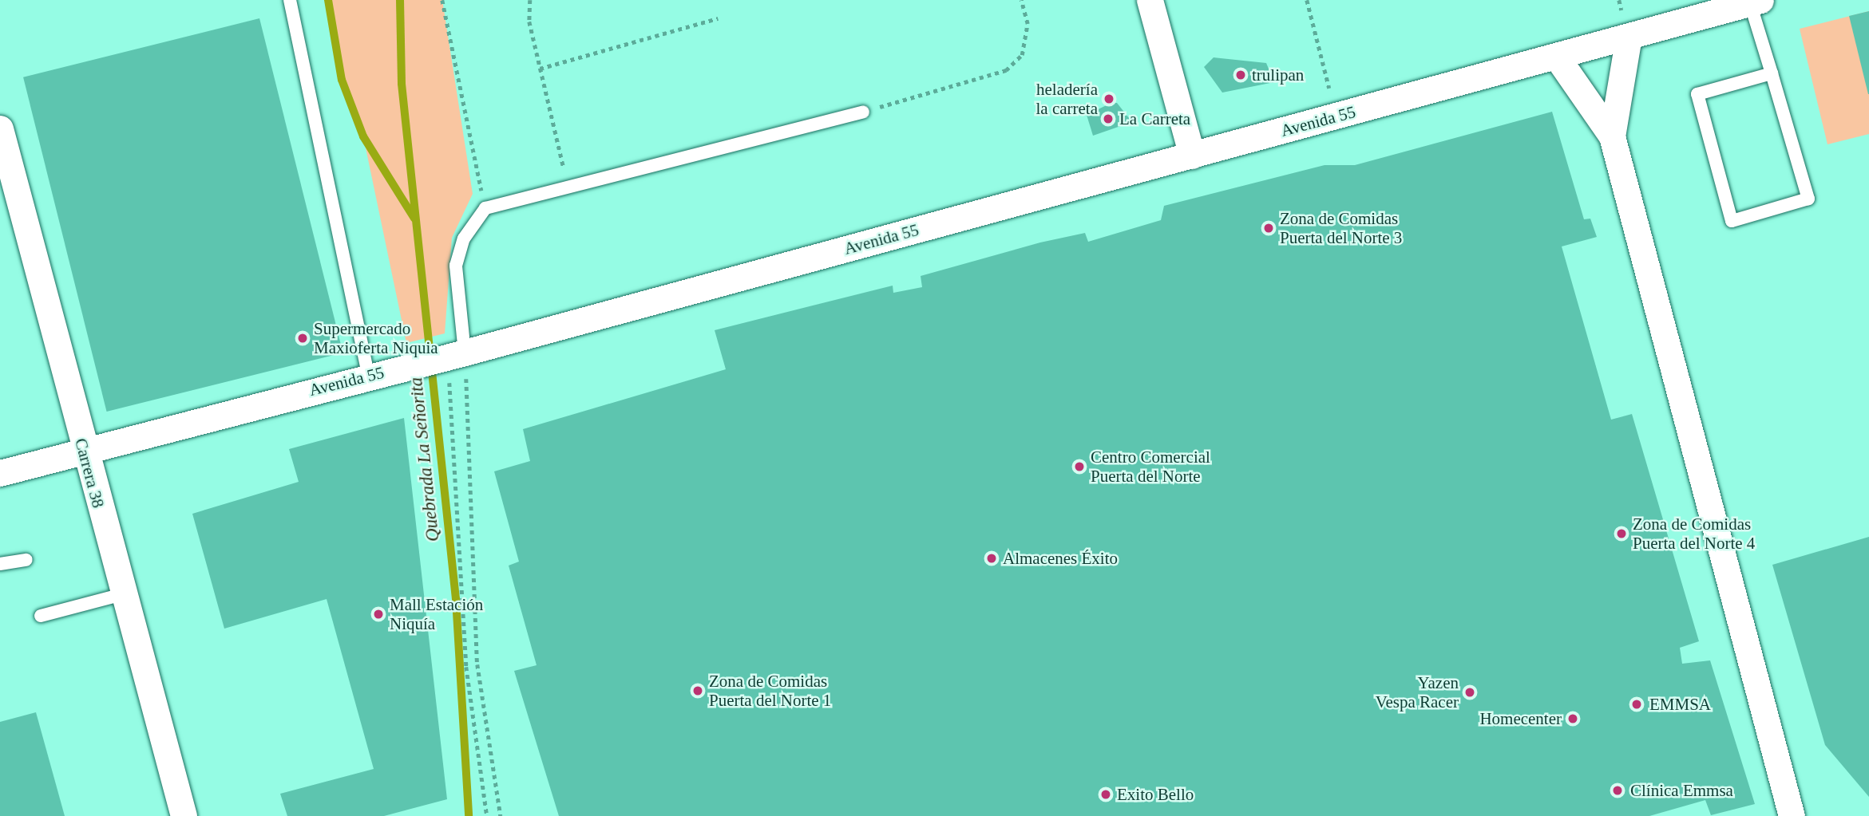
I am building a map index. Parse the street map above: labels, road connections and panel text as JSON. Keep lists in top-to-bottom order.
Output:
{
  "streets": {
    "street": ["Avenida 55", "Carrera 38"]
  },
  "crossings": [
    ["Avenida 55", "Carrera 38"]
  ],
  "water": ["Quebrada La Señorita"],
  "places": [
    "trulipan",
    "heladería la carreta",
    "La Carreta",
    "Zona de Comidas Puerta del Norte 3",
    "Supermercado Maxioferta Niquia",
    "Centro Comercial Puerta del Norte",
    "Zona de Comidas Puerta del Norte 4",
    "Almacenes Éxito",
    "Mall Estación Niquía",
    "Zona de Comidas Puerta del Norte 1",
    "Yazen Vespa Racer",
    "EMMSA",
    "Homecenter",
    "Clínica Emmsa",
    "Exito Bello"
  ]
}
